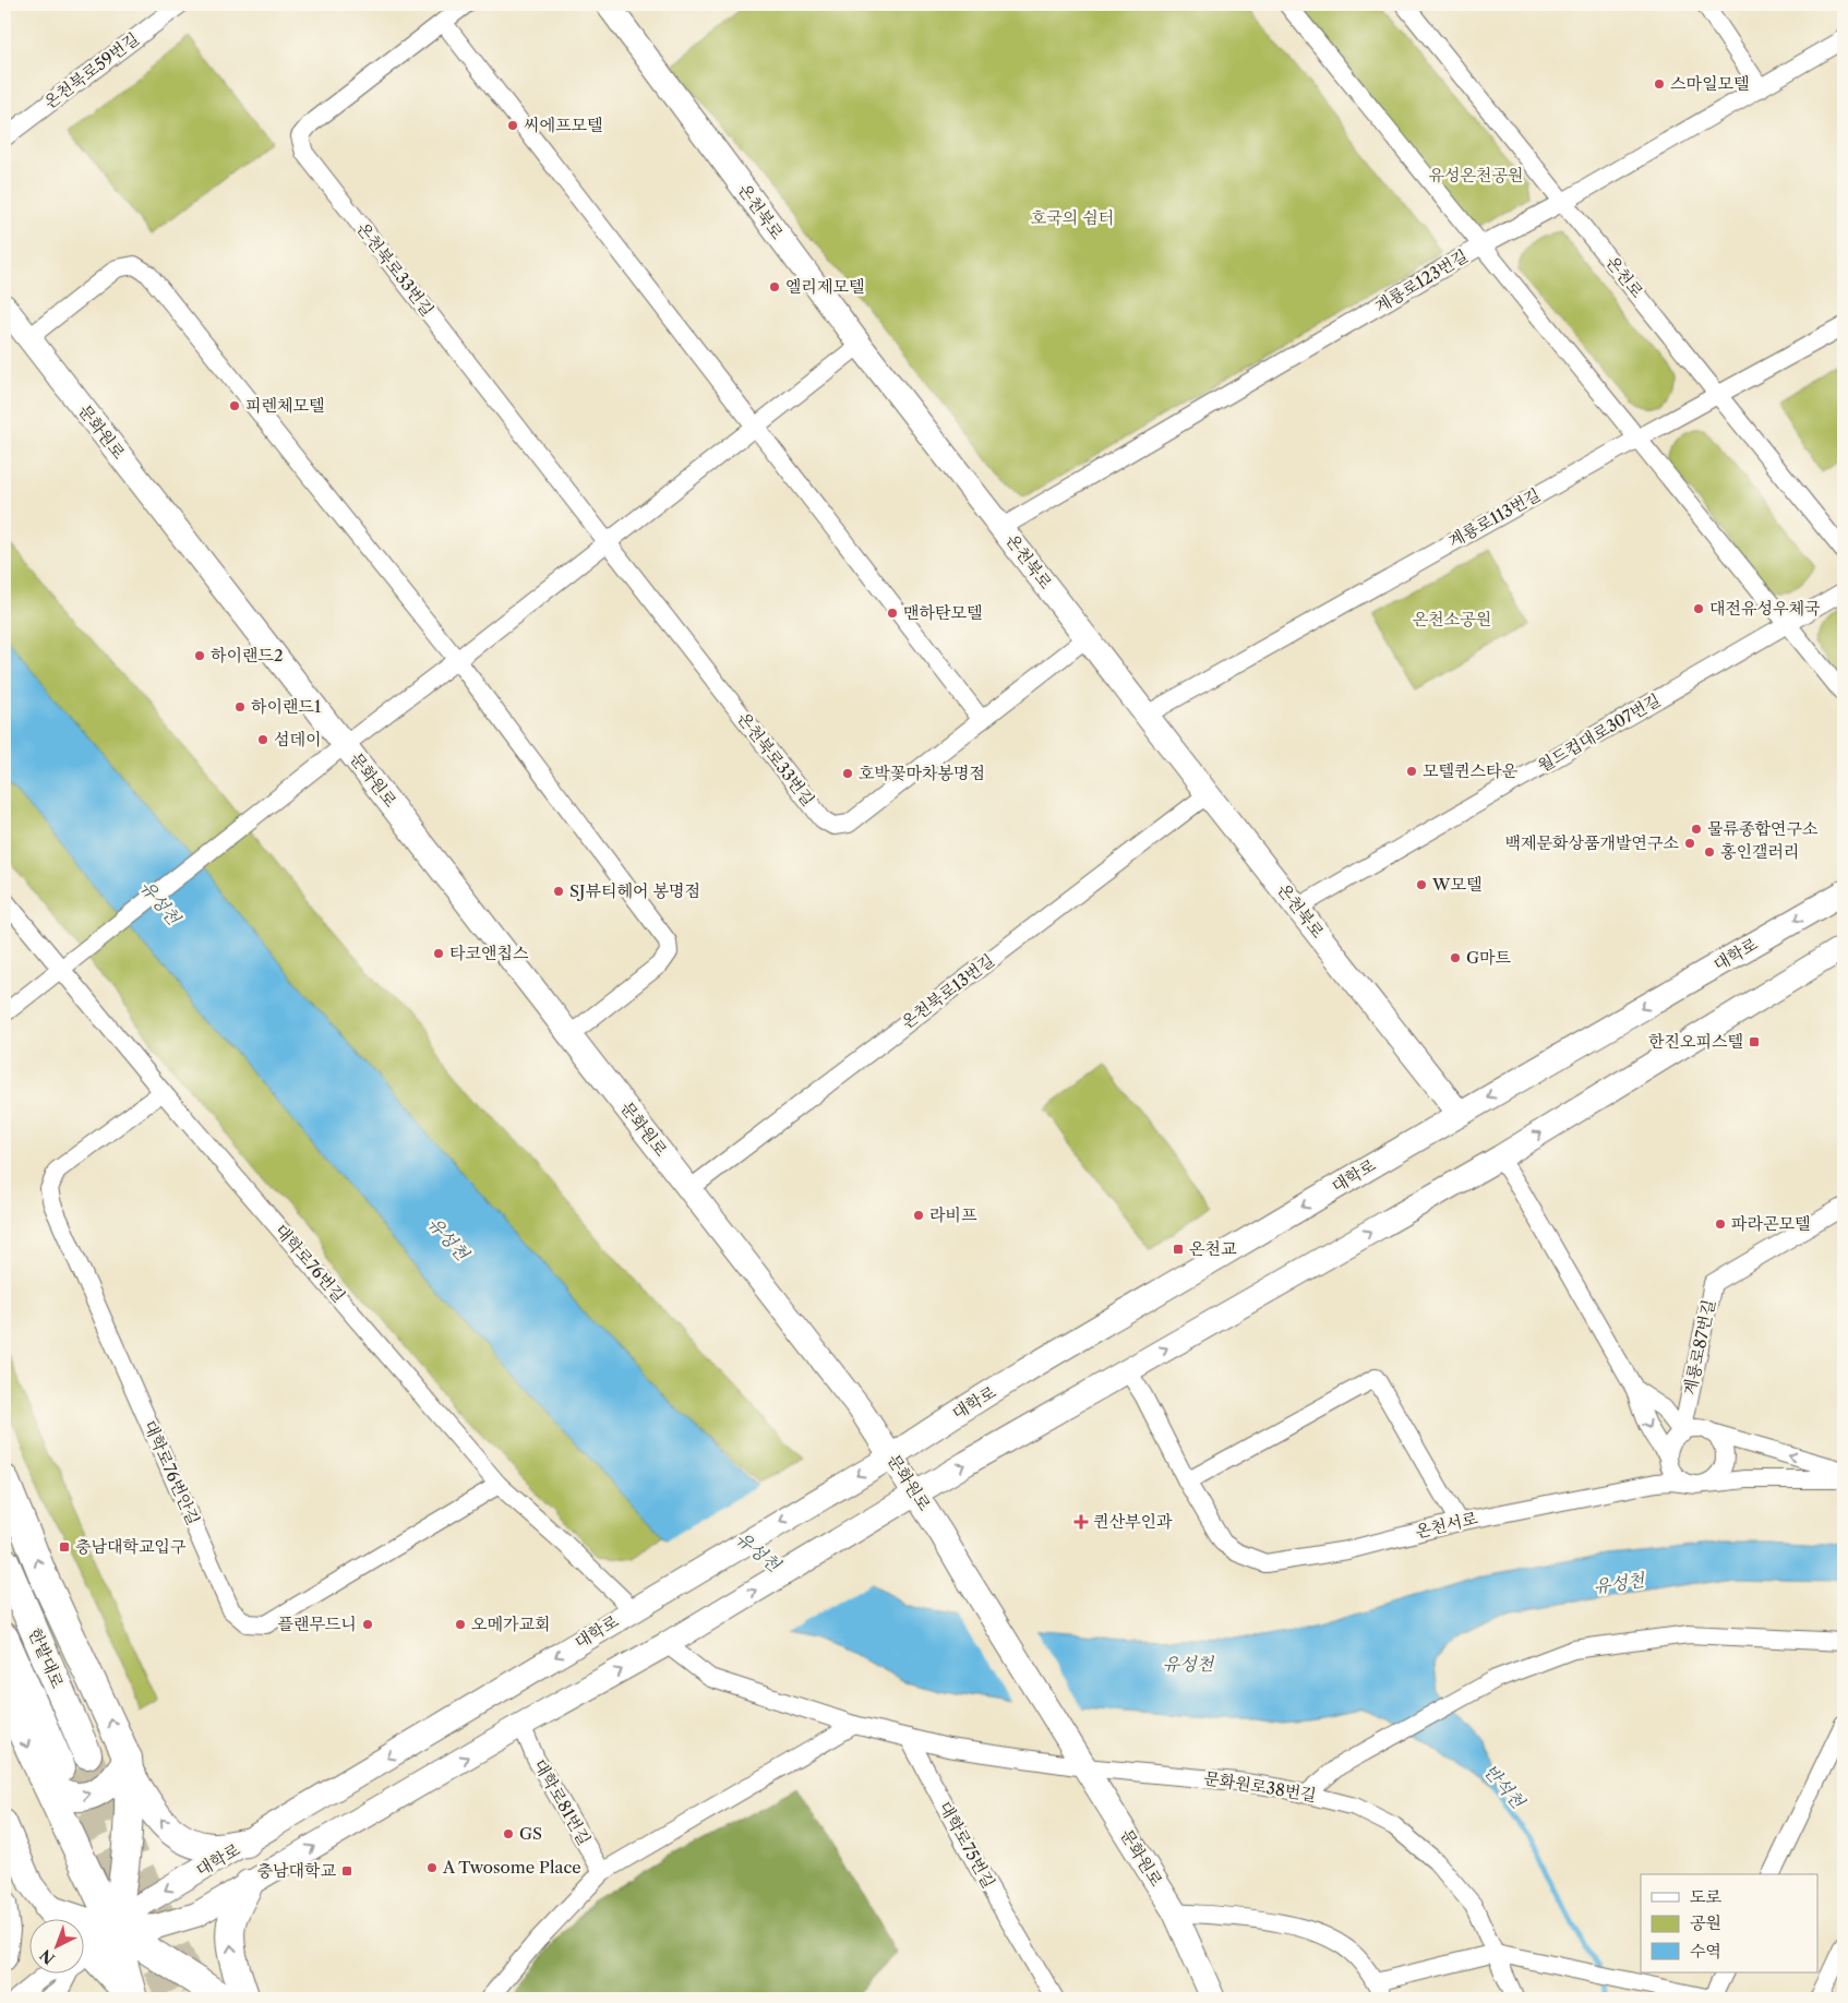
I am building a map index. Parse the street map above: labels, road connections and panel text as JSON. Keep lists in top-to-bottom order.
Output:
{
  "streets": {
    "main road": ["한밭대로"],
    "street": [
      "온천북로59번길",
      "온천북로",
      "온천북로33번길",
      "온천로",
      "계룡로123번길",
      "문화원로",
      "계룡로113번길",
      "월드컵대로307번길",
      "대학로",
      "온천북로13번길",
      "대학로76번길",
      "계룡로87번길",
      "대학로76번안길",
      "온천서로",
      "문화원로38번길",
      "대학로81번길",
      "대학로75번길"
    ]
  },
  "crossings": [
    ["온천북로", "온천북로33번길"],
    ["온천북로", "계룡로123번길"],
    ["온천북로", "계룡로113번길"],
    ["온천북로", "월드컵대로307번길"],
    ["온천북로", "대학로"],
    ["온천북로", "온천북로13번길"],
    ["온천로", "계룡로123번길"],
    ["온천로", "계룡로113번길"],
    ["문화원로", "대학로"],
    ["문화원로", "온천북로13번길"],
    ["문화원로", "문화원로38번길"],
    ["대학로", "대학로76번길"],
    ["대학로76번길", "대학로76번안길"],
    ["계룡로87번길", "온천서로"],
    ["문화원로38번길", "대학로75번길"]
  ],
  "water": ["유성천", "반석천"],
  "parks": ["유성온천공원", "호국의 쉼터", "온천소공원"],
  "places": {
    "other": [
      "스마일모텔",
      "씨에프모텔",
      "엘리제모텔",
      "피렌체모텔",
      "대전유성우체국",
      "맨하탄모텔",
      "하이랜드2",
      "하이랜드1",
      "섬데이",
      "모텔퀸스타운",
      "호박꽃마차봉명점",
      "물류종합연구소",
      "백제문화상품개발연구소",
      "홍인갤러리",
      "W모텔",
      "SJ뷰티헤어 봉명점",
      "타코앤칩스",
      "G마트",
      "라비프",
      "파라곤모텔",
      "플랜무드니",
      "오메가교회",
      "GS",
      "A Twosome Place"
    ],
    "transit": [
      "한진오피스텔",
      "온천교",
      "충남대학교입구",
      "충남대학교"
    ],
    "health": ["퀸산부인과"]
  },
  "legend": ["도로", "공원", "수역"],
  "north": "bottom left"
}
